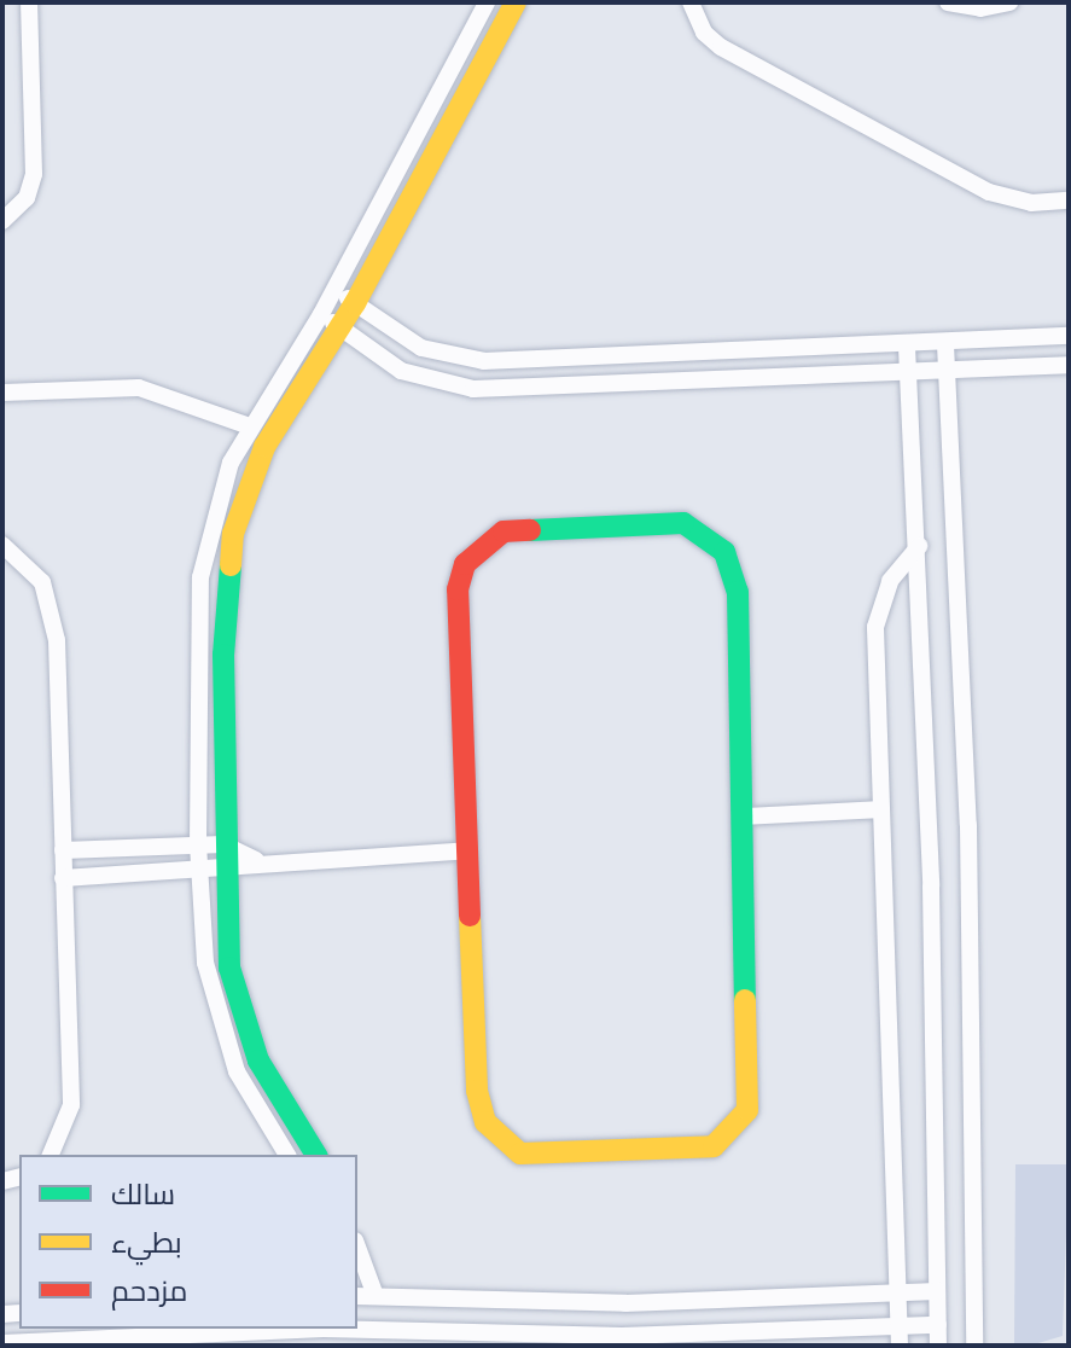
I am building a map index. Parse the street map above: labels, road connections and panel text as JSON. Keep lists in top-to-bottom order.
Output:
{
  "legend": ["سالك", "بطيء", "مزدحم"]
}
